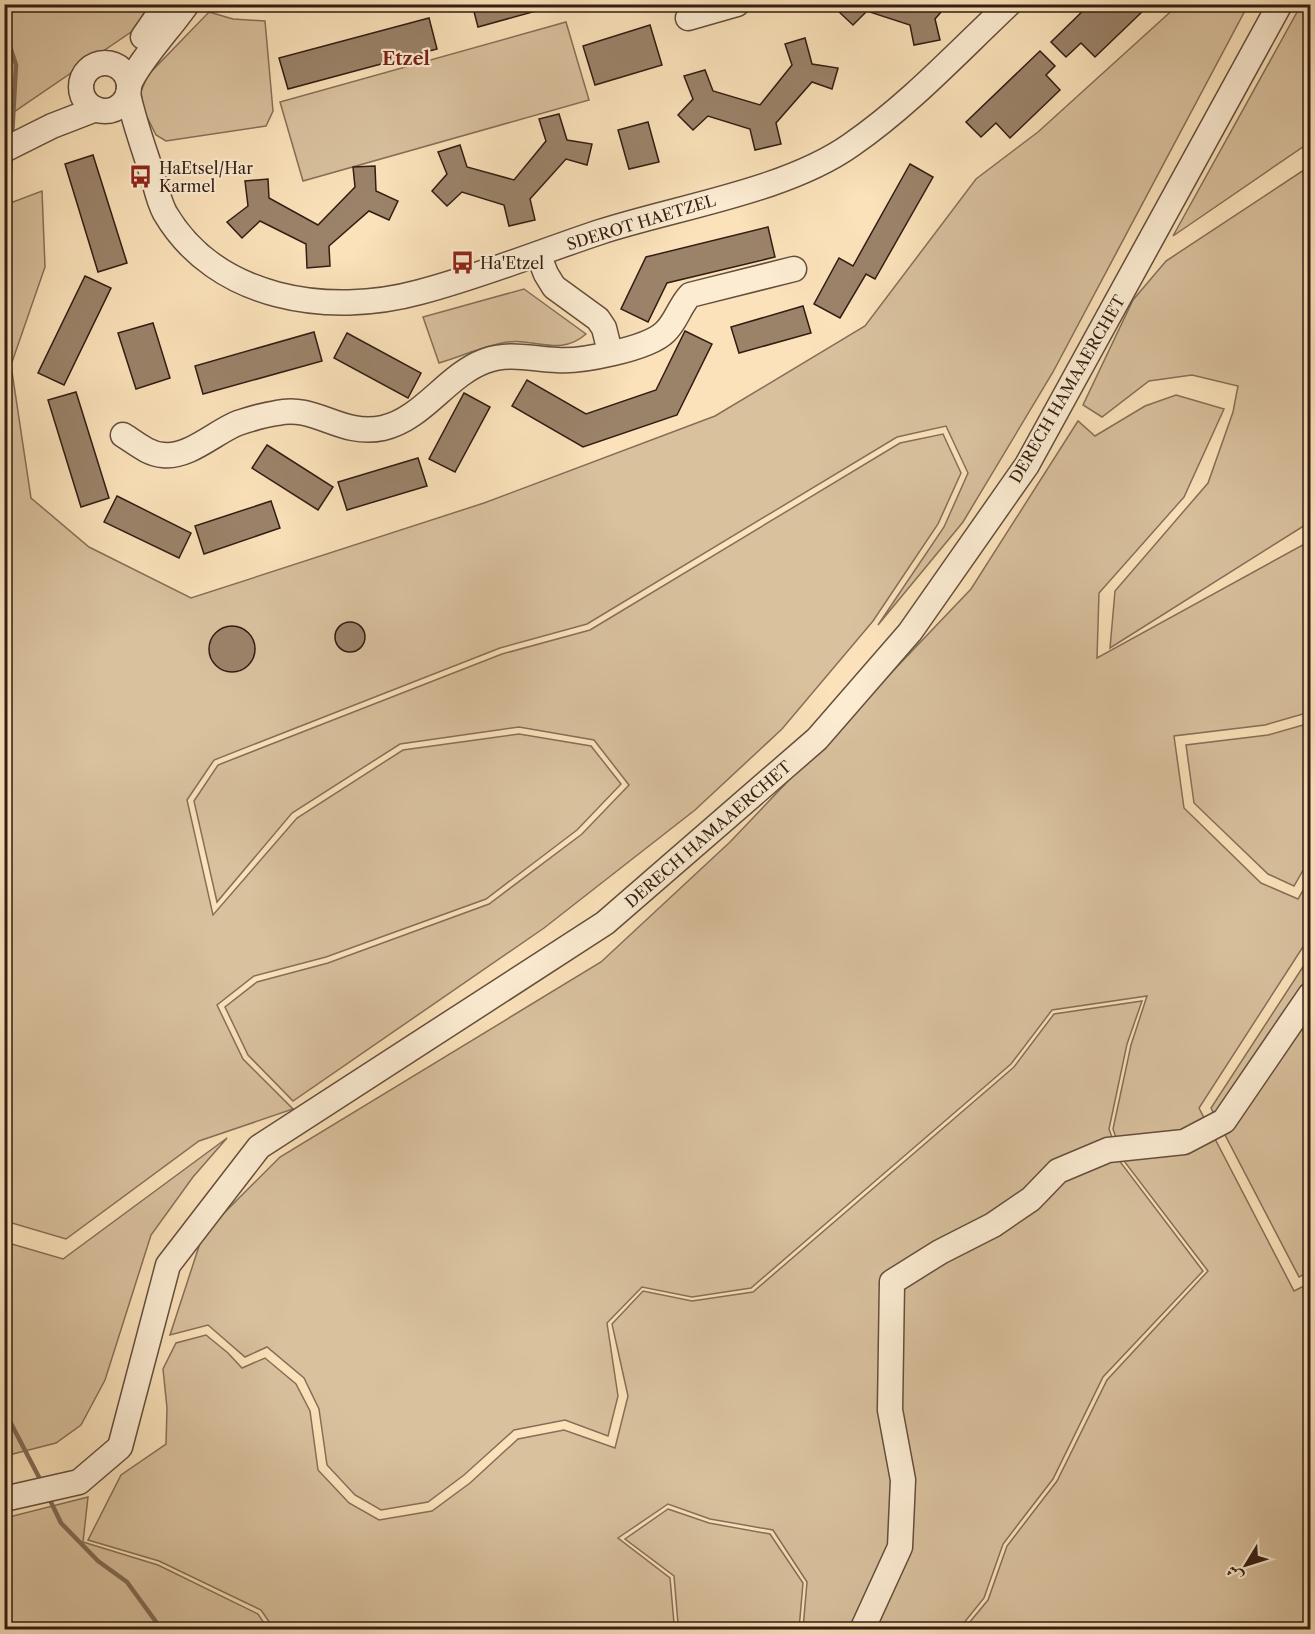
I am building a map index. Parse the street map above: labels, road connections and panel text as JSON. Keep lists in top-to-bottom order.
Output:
{
  "streets": {
    "street": ["SDEROT HAETZEL", "DERECH HAMAAERCHET"]
  },
  "districts": ["Etzel"],
  "places": {
    "bus stop": ["HaEtsel/Har Karmel", "Ha'Etzel"]
  },
  "north": "bottom left"
}
